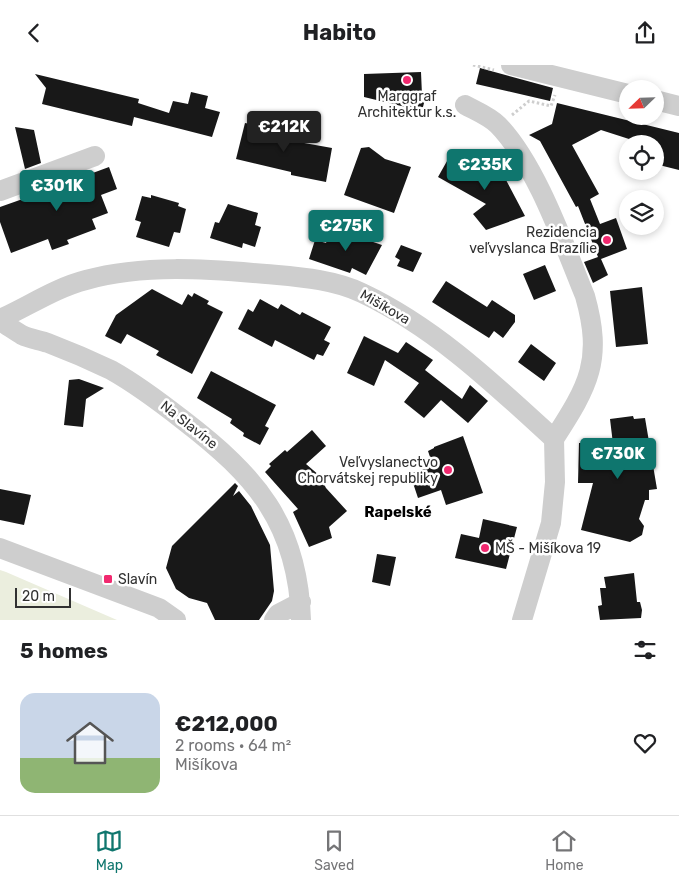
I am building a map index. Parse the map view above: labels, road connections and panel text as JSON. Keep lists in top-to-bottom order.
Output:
{
  "streets": {
    "street": ["Mišíkova", "Na Slavíne"]
  },
  "crossings": [
    ["Mišíkova", "Na Slavíne"]
  ],
  "districts": ["Rapelské"],
  "places": {
    "other": [
      "Marggraf Architektur k.s.",
      "Rezidencia veľvyslanca Brazílie",
      "Veľvyslanectvo Chorvátskej republiky",
      "MŠ - Mišíkova 19"
    ],
    "transit": ["Slavín"]
  },
  "scale_bar": "20 m",
  "north": "bottom left",
  "page": {
    "header": "Habito",
    "price": [
      "€212K",
      "€235K",
      "€301K",
      "€275K",
      "€730K"
    ],
    "scale": "20 m",
    "heading": "5 homes",
    "list": [
      {
        "name": "€212,000",
        "note": "2 rooms · 64 m² · Mišíkova"
      }
    ],
    "tabs": ["Map", "Saved", "Home"]
  }
}
